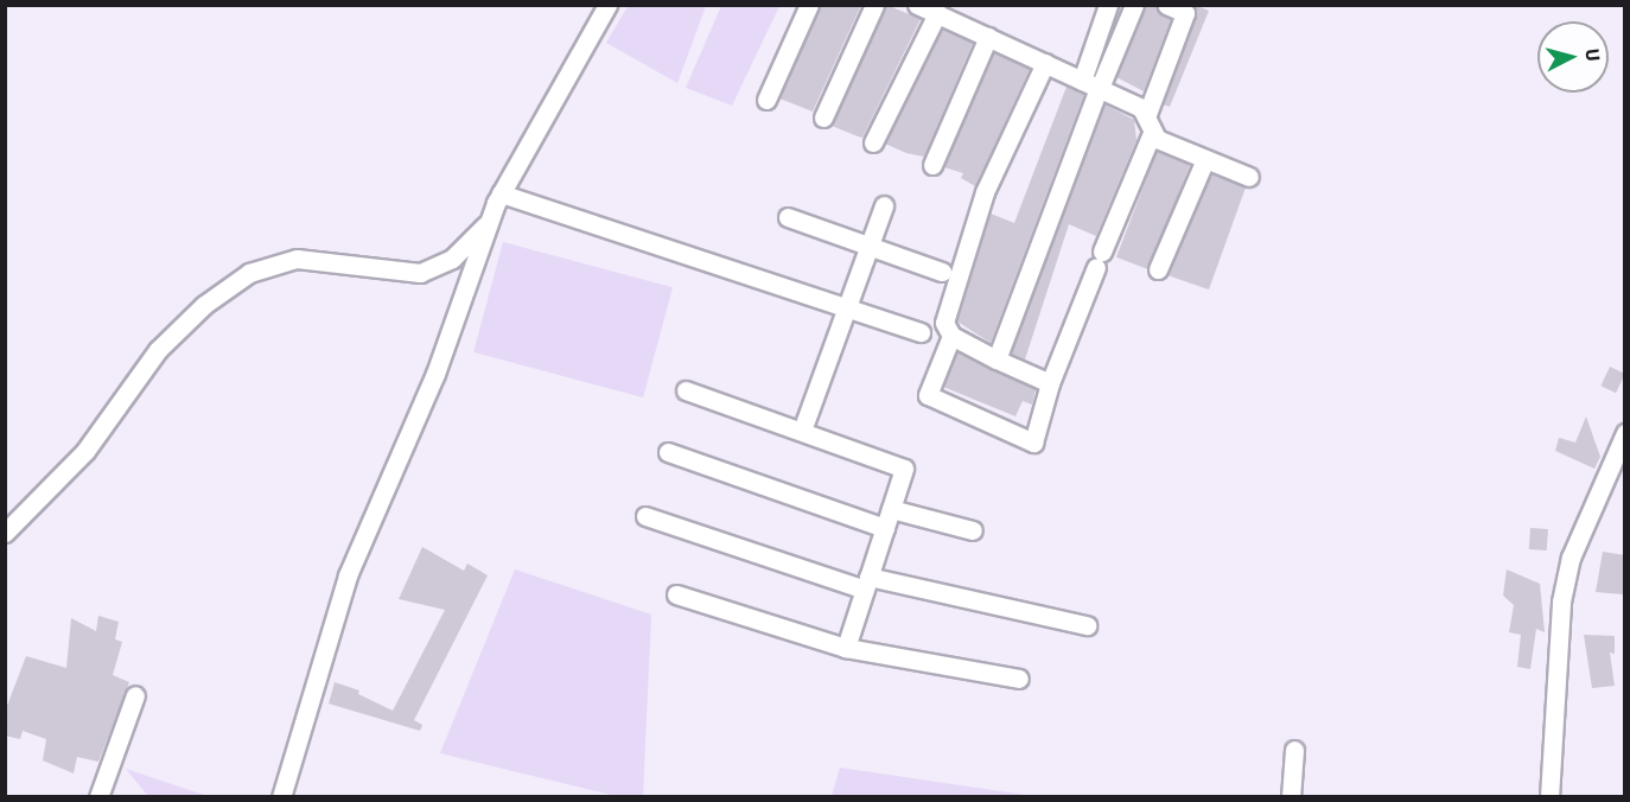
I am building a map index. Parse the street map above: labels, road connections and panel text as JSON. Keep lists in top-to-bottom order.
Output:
{
  "north": "right"
}
